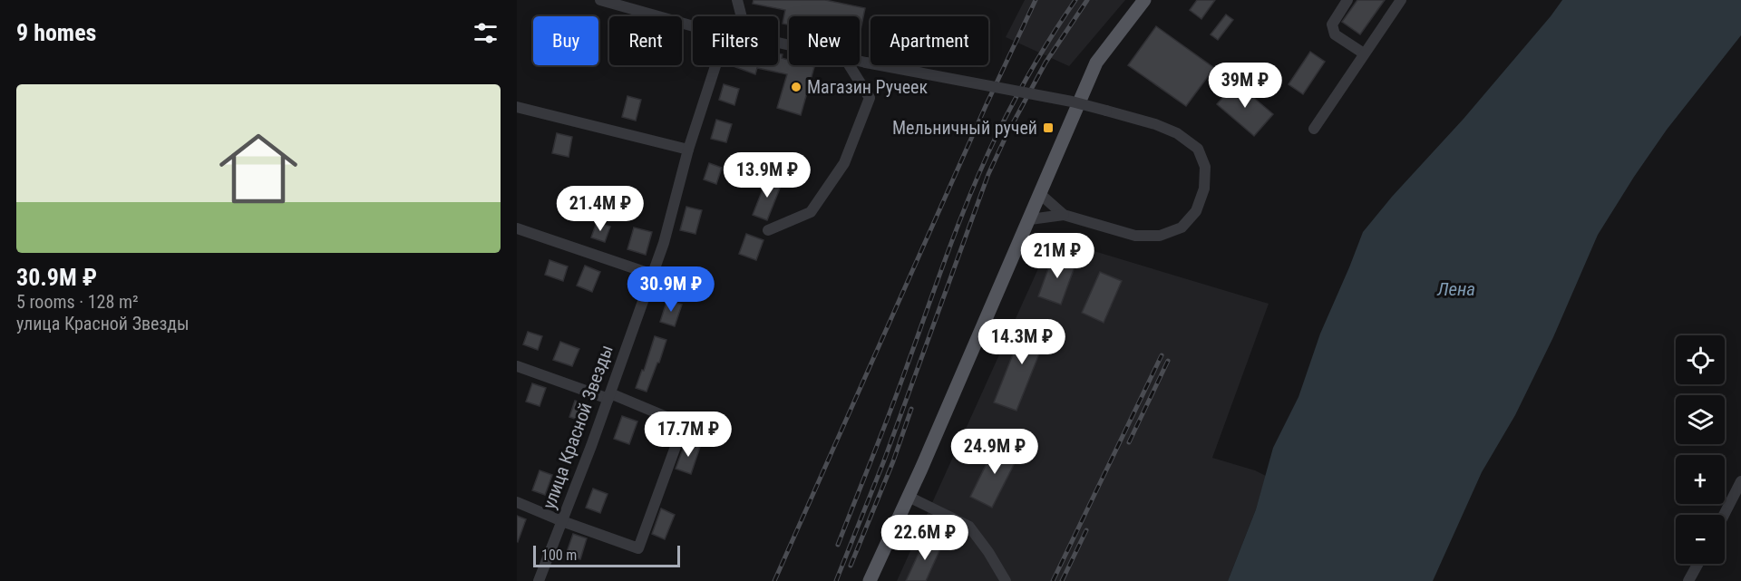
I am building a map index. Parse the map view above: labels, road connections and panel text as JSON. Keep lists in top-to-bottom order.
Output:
{
  "streets": {
    "street": ["улица Красной Звезды"]
  },
  "water": ["Лена"],
  "places": {
    "other": ["Магазин Ручеек"],
    "transit": ["Мельничный ручей"]
  },
  "scale_bar": "100 m",
  "page": {
    "heading": "9 homes",
    "chip": [
      "Buy",
      "Rent",
      "Filters",
      "New",
      "Apartment"
    ],
    "price": [
      "39M ₽",
      "13.9M ₽",
      "21.4M ₽",
      "21M ₽",
      "30.9M ₽",
      "14.3M ₽",
      "17.7M ₽",
      "24.9M ₽",
      "22.6M ₽"
    ],
    "list": [
      {
        "name": "30.9M ₽",
        "note": "5 rooms · 128 m² · улица Красной Звезды"
      }
    ],
    "map_buttons": ["+", "−"],
    "scale": "100 m"
  }
}
